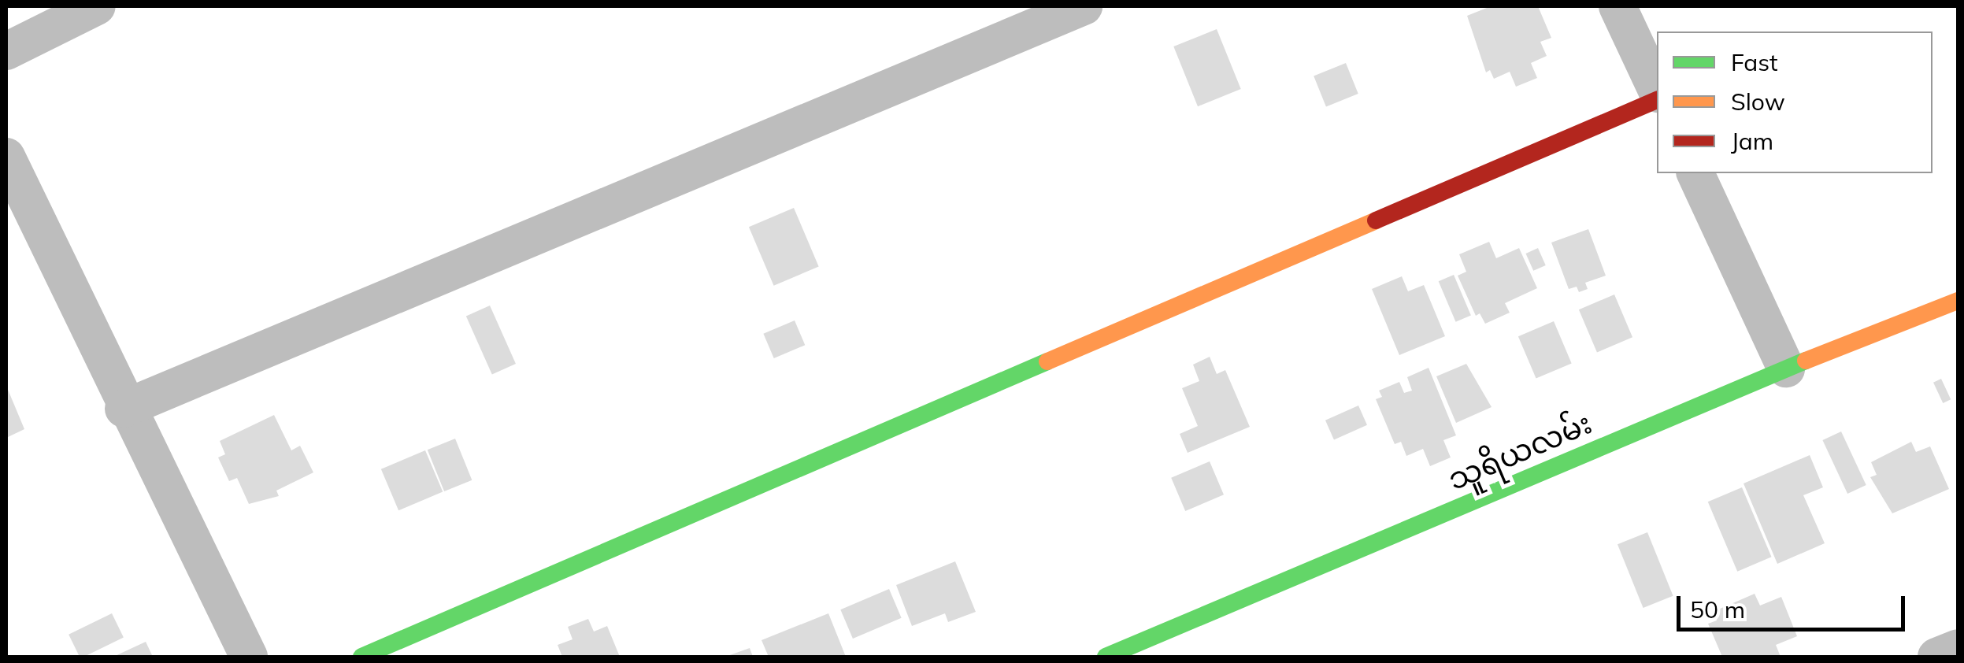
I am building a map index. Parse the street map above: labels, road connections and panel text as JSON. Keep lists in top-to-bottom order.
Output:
{
  "streets": {
    "street": ["သူရိယလမ်း"]
  },
  "legend": ["Fast", "Slow", "Jam"],
  "scale_bar": "50 m"
}
